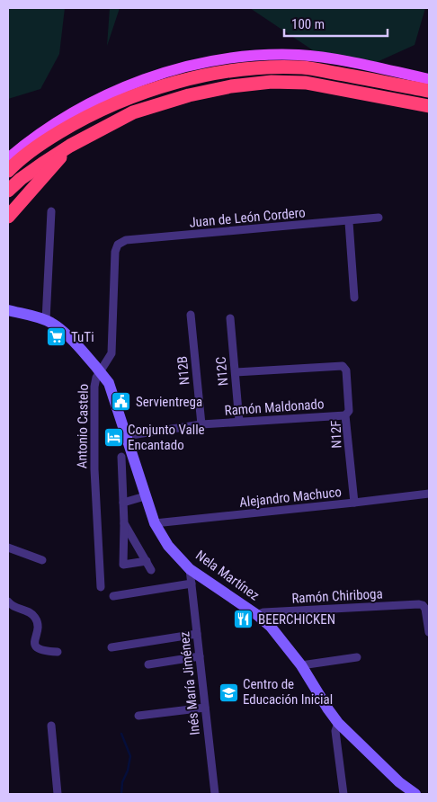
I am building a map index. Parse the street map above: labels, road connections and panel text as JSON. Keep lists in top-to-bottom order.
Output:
{
  "streets": {
    "main road": ["Nela Martínez"],
    "street": [
      "Juan de León Cordero",
      "N12B",
      "N12C",
      "Ramón Maldonado",
      "Antonio Castelo",
      "N12F",
      "Alejandro Machuco",
      "Ramón Chiriboga",
      "Inés María Jiménez"
    ]
  },
  "crossings": [
    ["Juan de León Cordero", "Antonio Castelo"],
    ["N12B", "Ramón Maldonado"],
    ["N12C", "Ramón Maldonado"],
    ["N12C", "N12F"],
    ["Ramón Maldonado", "N12F"],
    ["Ramón Maldonado", "Nela Martínez"],
    ["Antonio Castelo", "Nela Martínez"],
    ["N12F", "Alejandro Machuco"],
    ["Alejandro Machuco", "Nela Martínez"],
    ["Nela Martínez", "Ramón Chiriboga"],
    ["Nela Martínez", "Inés María Jiménez"]
  ],
  "places": {
    "supermarket": ["TuTi"],
    "public building": ["Servientrega"],
    "hotel": ["Conjunto Valle Encantado"],
    "restaurant": ["BEERCHICKEN"],
    "school or university": ["Centro de Educación Inicial"]
  },
  "scale_bar": "100 m"
}
